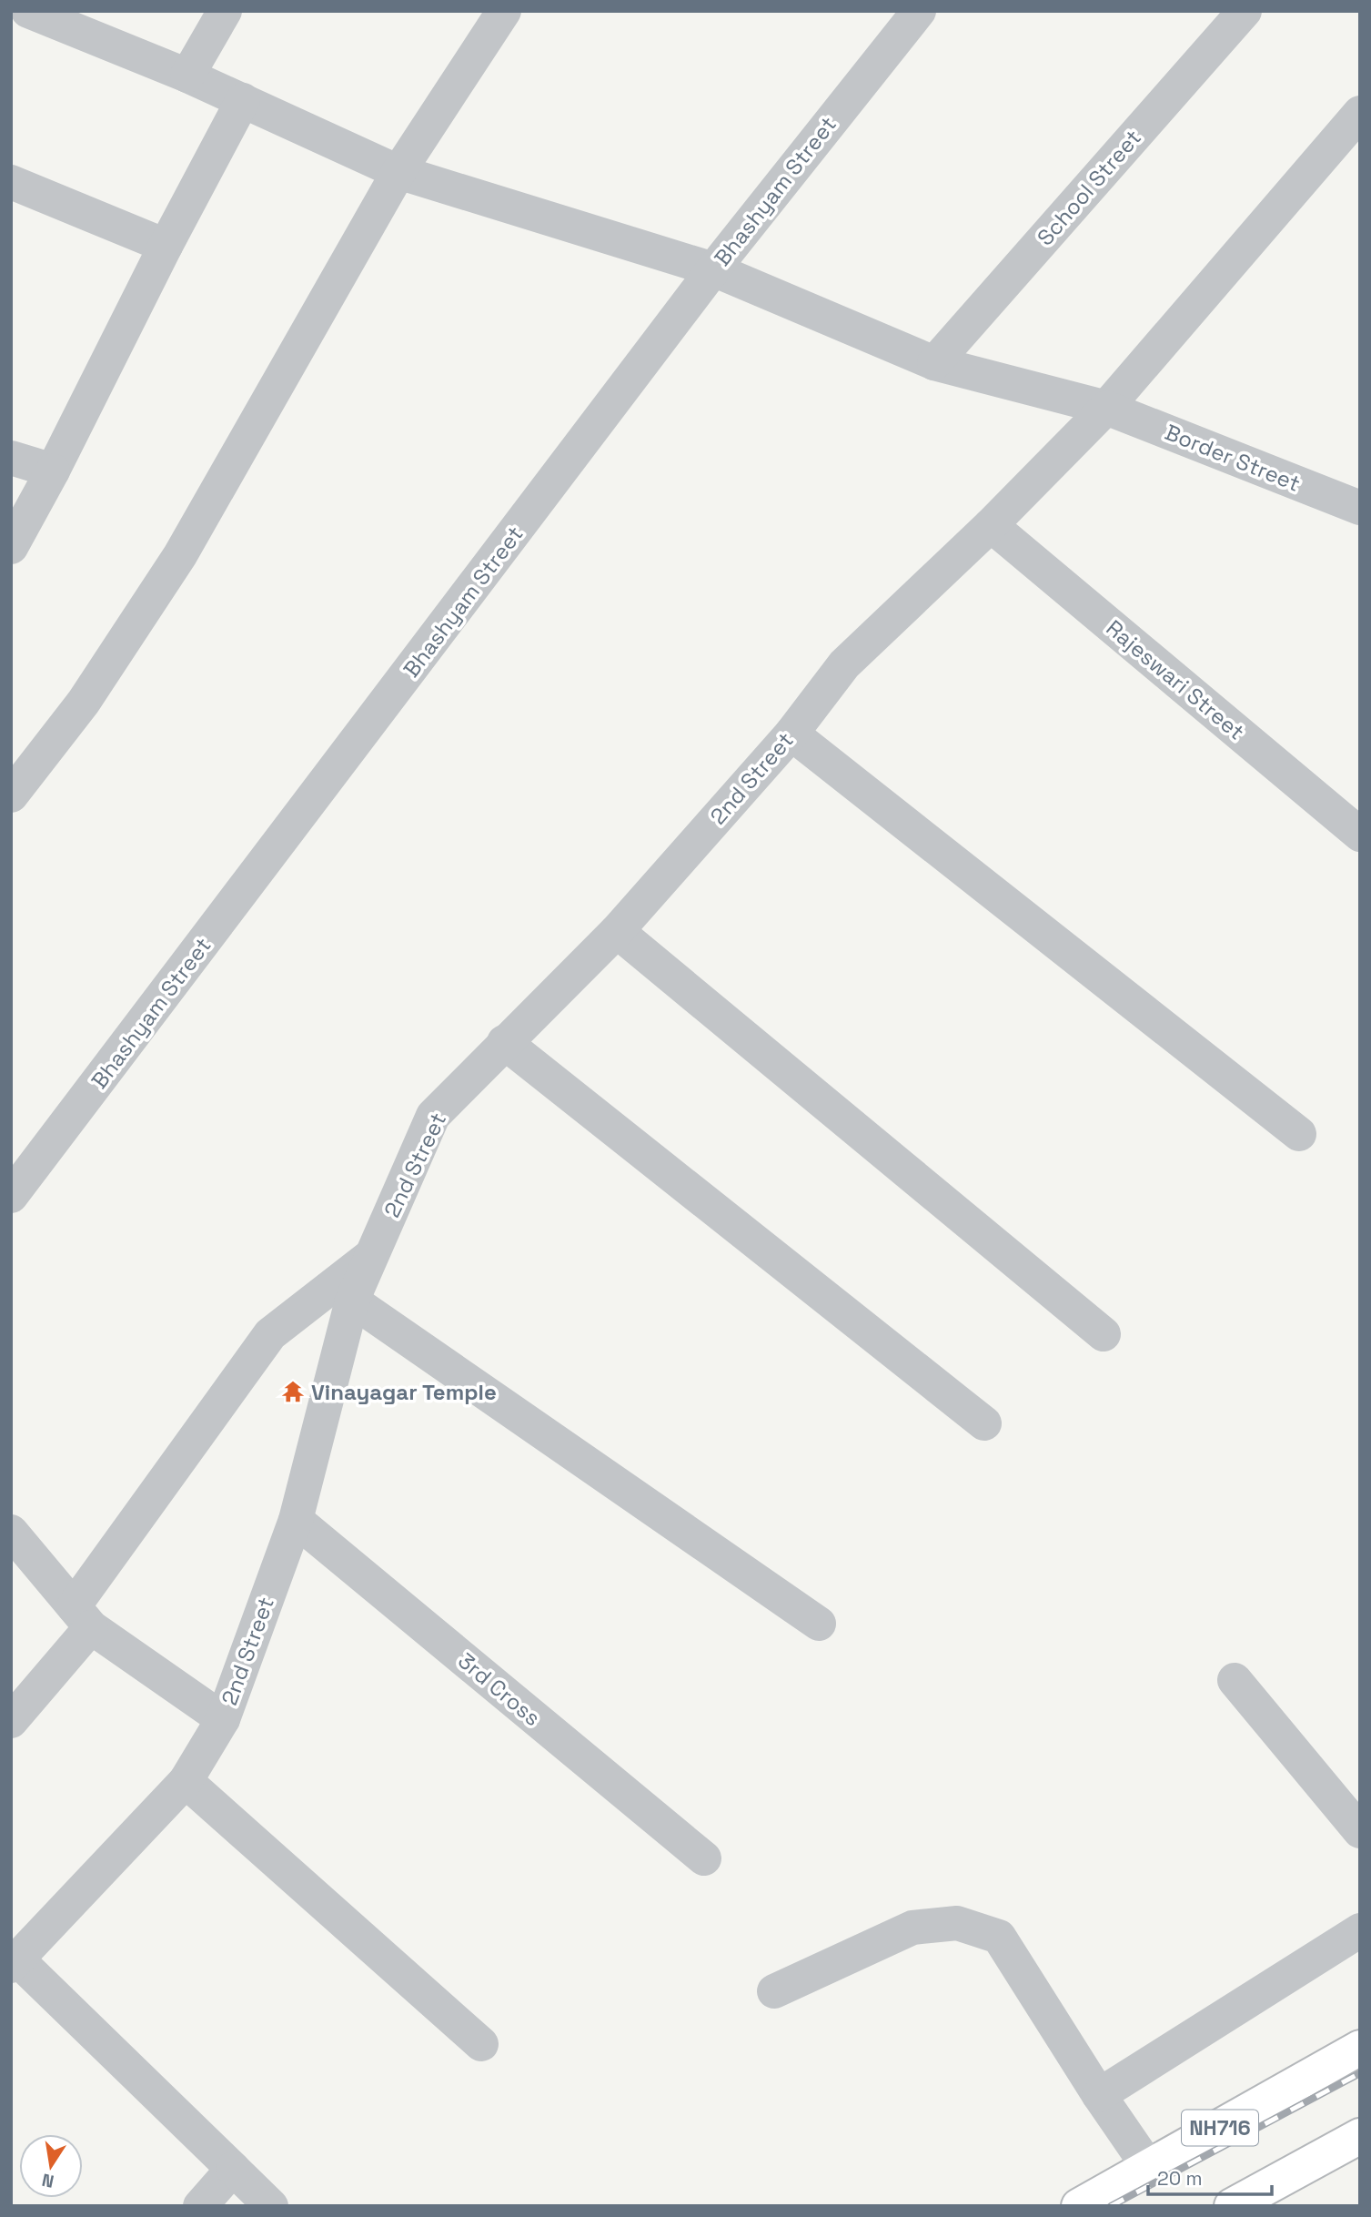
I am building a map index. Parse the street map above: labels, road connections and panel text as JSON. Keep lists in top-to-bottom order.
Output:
{
  "streets": {
    "highway": ["NH716"],
    "street": [
      "School Street",
      "Bhashyam Street",
      "Border Street",
      "Rajeswari Street",
      "2nd Street",
      "3rd Cross"
    ]
  },
  "crossings": [
    ["School Street", "Border Street"],
    ["Bhashyam Street", "Border Street"],
    ["Border Street", "2nd Street"],
    ["Rajeswari Street", "2nd Street"],
    ["2nd Street", "3rd Cross"]
  ],
  "places": {
    "temple": ["Vinayagar Temple"]
  },
  "scale_bar": "20 m",
  "north": "bottom"
}
